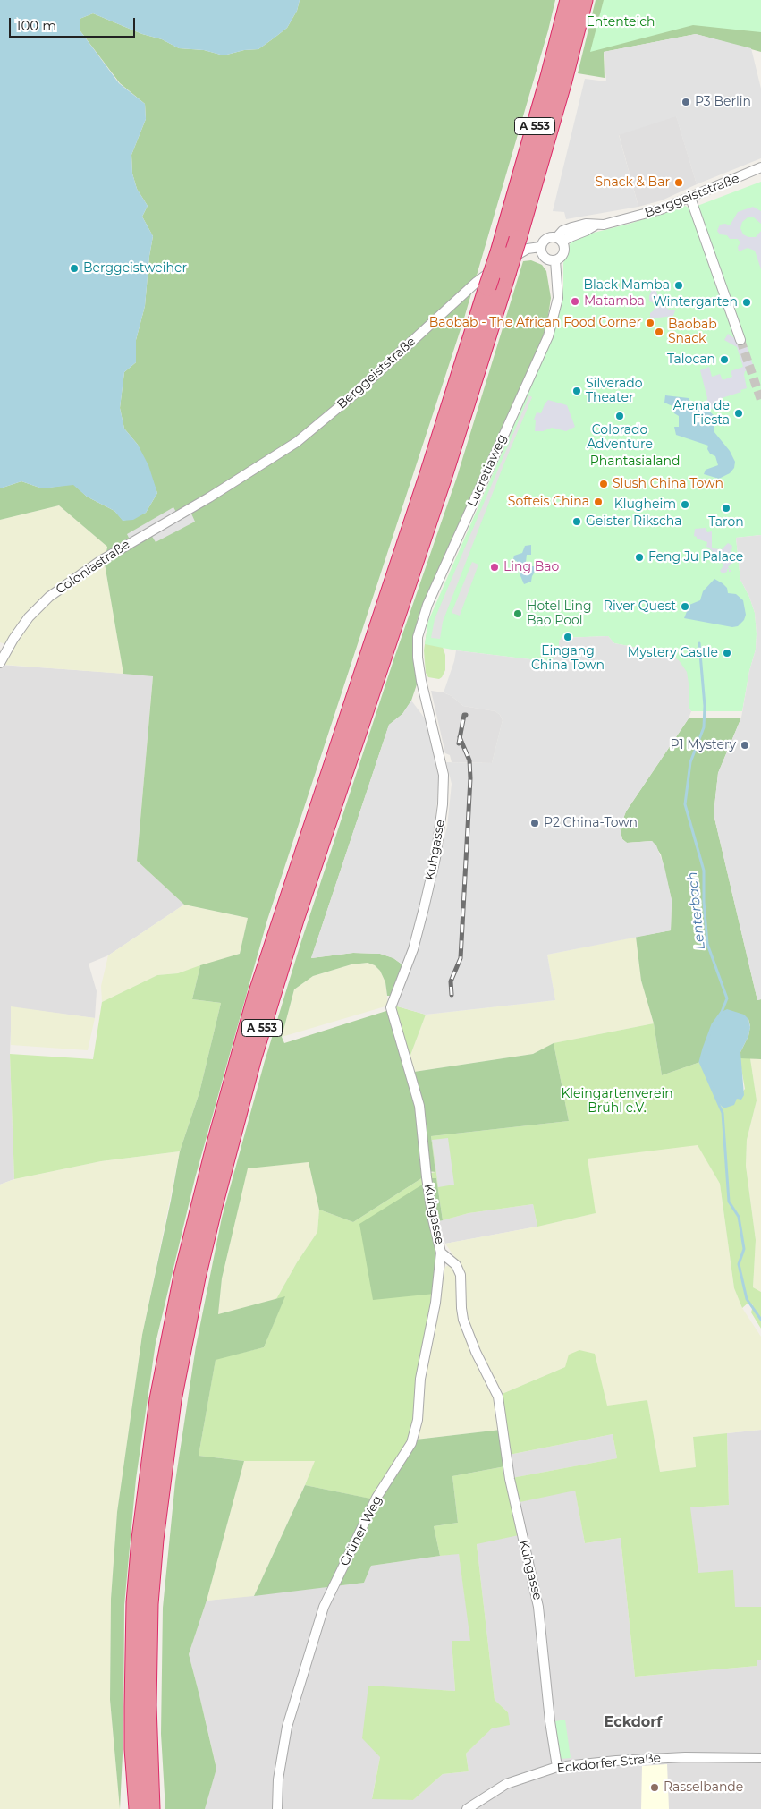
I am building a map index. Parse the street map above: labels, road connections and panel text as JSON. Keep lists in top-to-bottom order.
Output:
{
  "streets": {
    "highway": ["A 553"],
    "street": [
      "Berggeiststraße",
      "Lucretiaweg",
      "Coloniastraße",
      "Kuhgasse",
      "Grüner Weg",
      "Eckdorfer Straße"
    ]
  },
  "crossings": [
    ["Berggeiststraße", "Lucretiaweg"],
    ["Berggeiststraße", "Coloniastraße"],
    ["Lucretiaweg", "Kuhgasse"],
    ["Kuhgasse", "Grüner Weg"],
    ["Kuhgasse", "Eckdorfer Straße"]
  ],
  "districts": ["Eckdorf"],
  "water": ["Lenterbach"],
  "parks": ["Ententeich", "Phantasialand", "Kleingartenverein Brühl e.V."],
  "places": [
    "P3 Berlin",
    "Snack & Bar",
    "Berggeistweiher",
    "Black Mamba",
    "Matamba",
    "Wintergarten",
    "Baobab - The African Food Corner",
    "Baobab Snack",
    "Talocan",
    "Silverado Theater",
    "Arena de Fiesta",
    "Colorado Adventure",
    "Slush China Town",
    "Softeis China",
    "Klugheim",
    "Taron",
    "Geister Rikscha",
    "Feng Ju Palace",
    "Ling Bao",
    "River Quest",
    "Hotel Ling Bao Pool",
    "Eingang China Town",
    "Mystery Castle",
    "P1 Mystery",
    "P2 China-Town",
    "Rasselbande"
  ],
  "scale_bar": "100 m"
}
